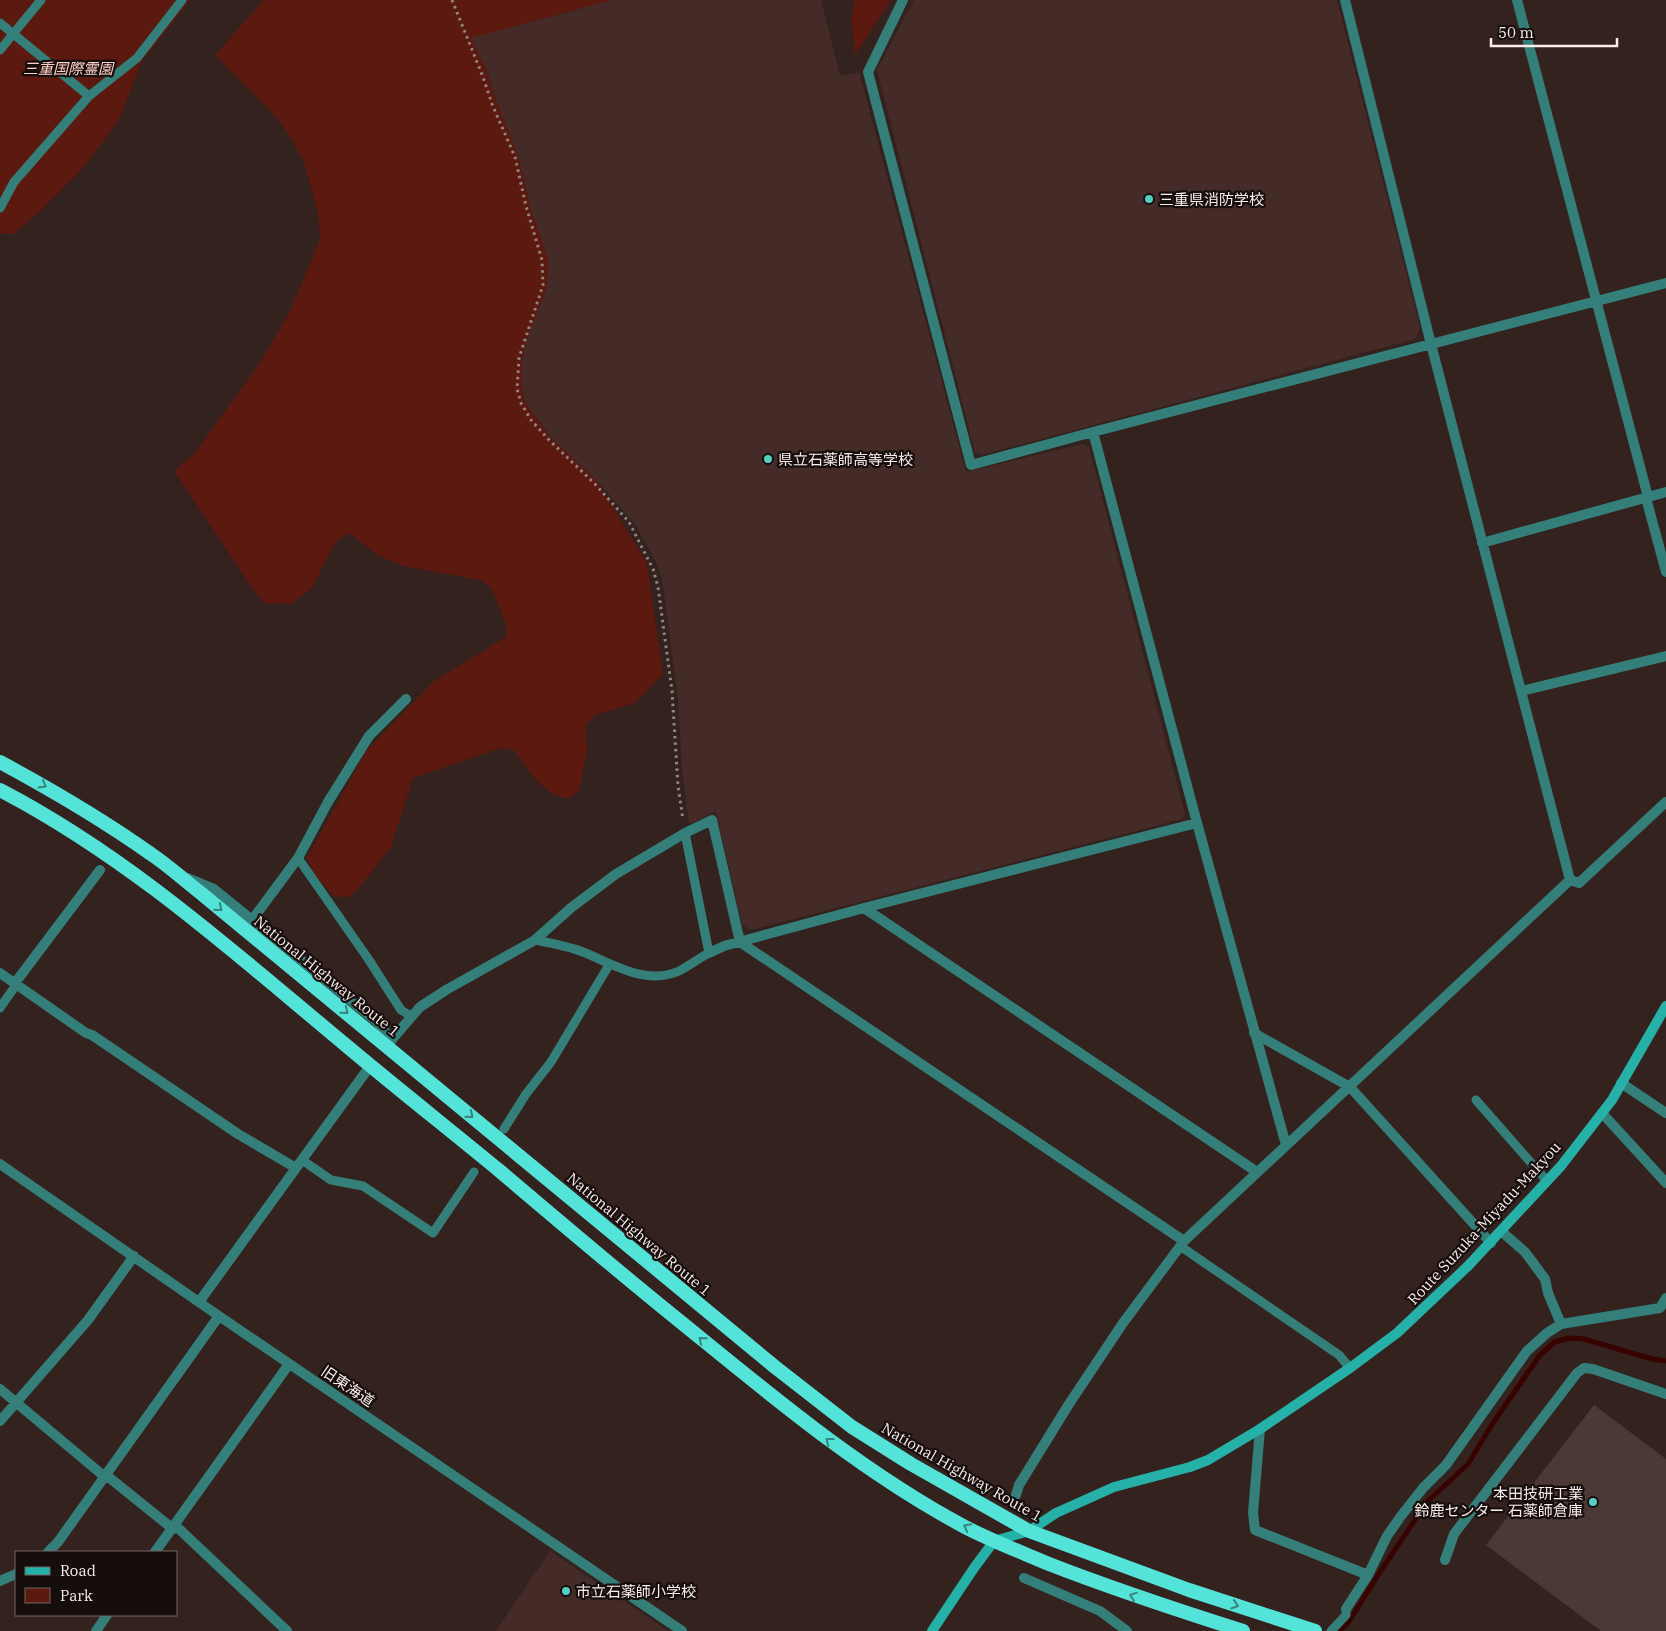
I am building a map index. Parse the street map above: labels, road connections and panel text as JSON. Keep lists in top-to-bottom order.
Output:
{
  "streets": {
    "highway": ["National Highway Route 1"],
    "main road": ["Route Suzuka-Miyadu-Makyou"],
    "street": ["旧東海道"]
  },
  "crossings": [
    ["National Highway Route 1", "Route Suzuka-Miyadu-Makyou"]
  ],
  "parks": ["三重国際霊園"],
  "places": [
    "三重県消防学校",
    "県立石薬師高等学校",
    "本田技研工業 鈴鹿センター 石薬師倉庫",
    "市立石薬師小学校"
  ],
  "legend": ["Road", "Park"],
  "scale_bar": "50 m"
}
